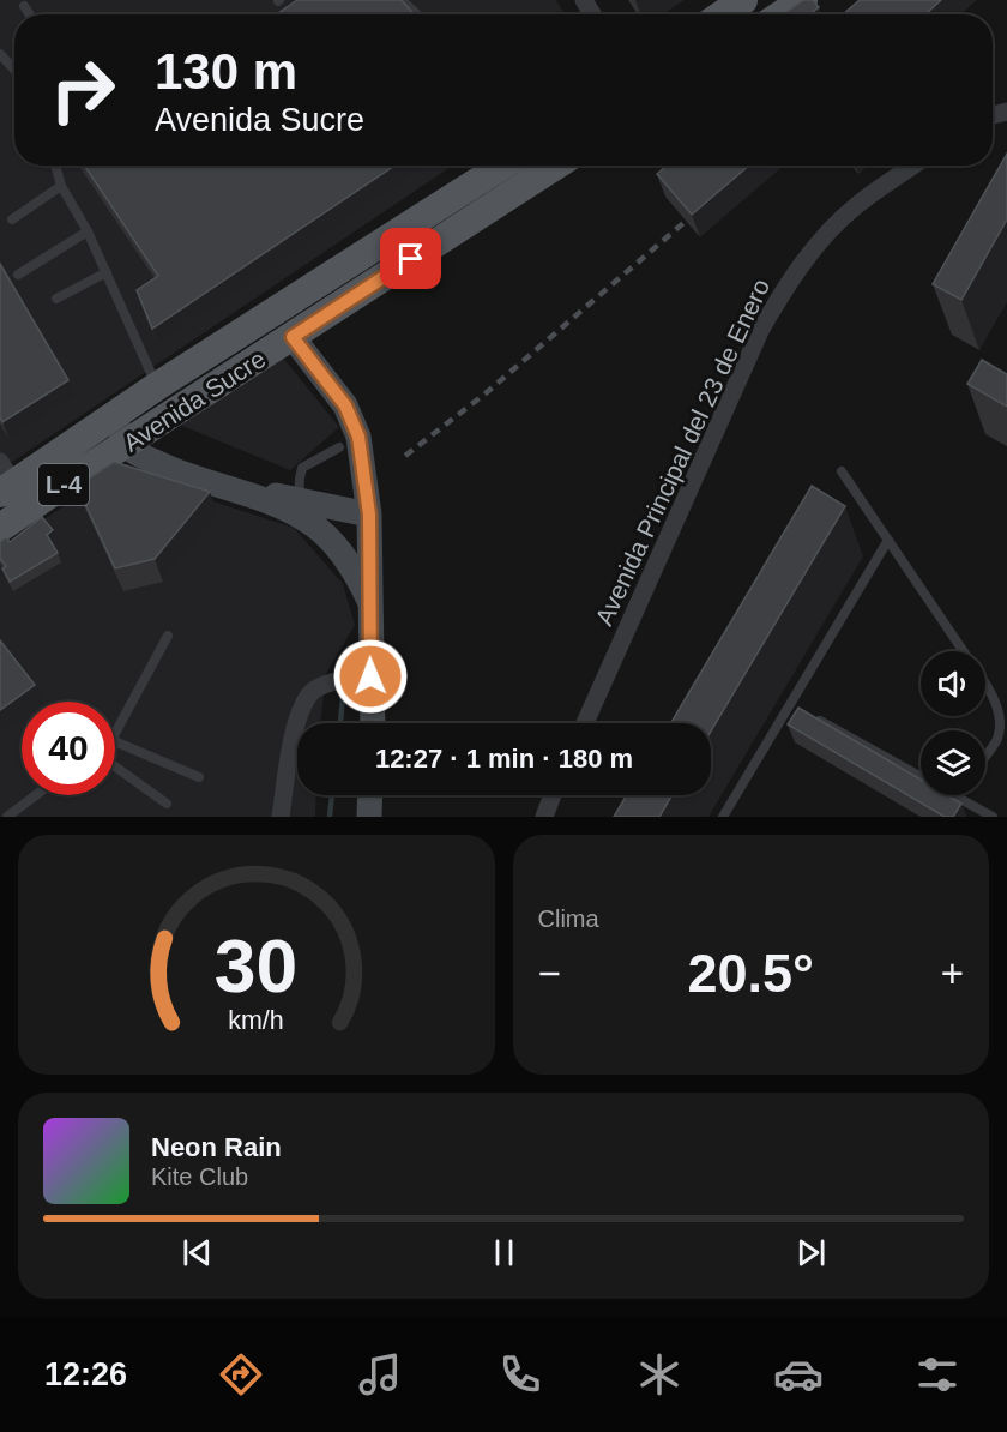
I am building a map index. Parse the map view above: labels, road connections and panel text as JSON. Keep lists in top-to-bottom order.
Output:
{
  "streets": {
    "main road": ["Avenida Sucre", "L-4"],
    "street": ["Avenida Principal del 23 de Enero"]
  },
  "page": {
    "turn": ["130 m", "Avenida Sucre"],
    "limit": "40",
    "trip": "12:27 · 1 min · 180 m",
    "tile": "Clima",
    "heat": ["−", "20.5°", "+"],
    "song": ["Neon Rain", "Kite Club"],
    "tabs": "12:26",
    "gauge": ["30", "km/h"]
  }
}
